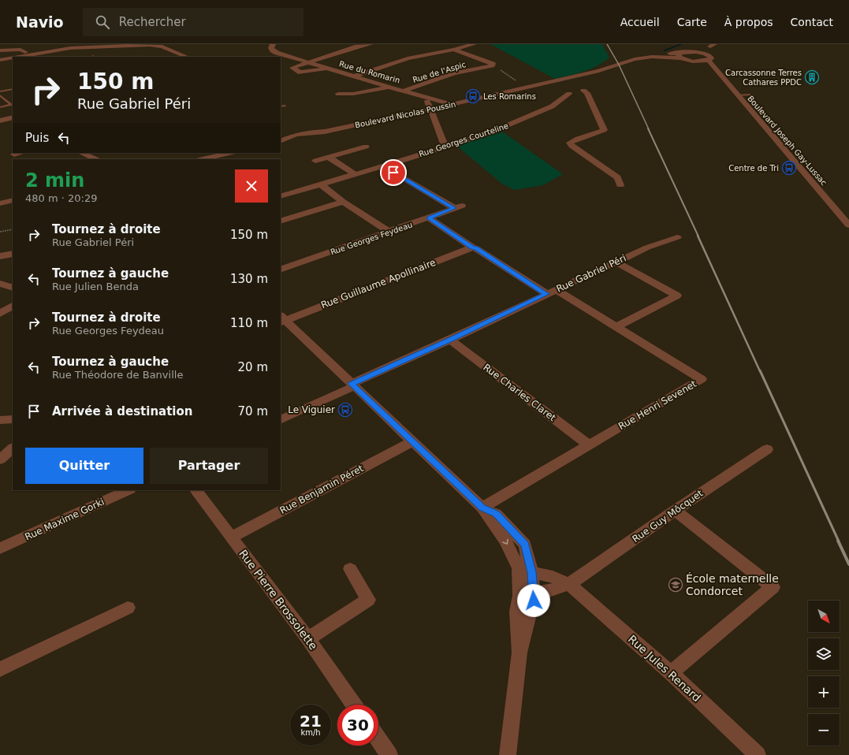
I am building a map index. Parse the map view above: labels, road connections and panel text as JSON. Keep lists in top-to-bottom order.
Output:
{
  "streets": {
    "street": [
      "Rue du Romarin",
      "Rue de l'Aspic",
      "Boulevard Nicolas Poussin",
      "Rue Georges Courteline",
      "Boulevard Joseph Gay-Lussac",
      "Rue Georges Feydeau",
      "Rue Gabriel Péri",
      "Rue Guillaume Apollinaire",
      "Rue Charles Claret",
      "Rue Henri Sevenet",
      "Rue Benjamin Péret",
      "Rue Guy Môcquet",
      "Rue Maxime Gorki",
      "Rue Pierre Brossolette",
      "Rue Jules Renard"
    ]
  },
  "crossings": [
    ["Rue du Romarin", "Rue de l'Aspic"],
    ["Rue du Romarin", "Boulevard Nicolas Poussin"],
    ["Boulevard Nicolas Poussin", "Rue Georges Courteline"],
    ["Rue Georges Courteline", "Rue Georges Feydeau"],
    ["Rue Georges Feydeau", "Rue Henri Sevenet"],
    ["Rue Gabriel Péri", "Rue Charles Claret"],
    ["Rue Gabriel Péri", "Rue Henri Sevenet"],
    ["Rue Guillaume Apollinaire", "Rue Henri Sevenet"],
    ["Rue Charles Claret", "Rue Henri Sevenet"],
    ["Rue Benjamin Péret", "Rue Pierre Brossolette"],
    ["Rue Guy Môcquet", "Rue Jules Renard"]
  ],
  "places": {
    "building": ["Carcassonne Terres Cathares PPDC"],
    "bus stop": ["Les Romarins", "Centre de Tri", "Le Viguier"],
    "school or university": ["École maternelle Condorcet"]
  },
  "north": "bottom right",
  "page": {
    "header": "Navio",
    "search": "Rechercher",
    "nav": [
      "Accueil",
      "Carte",
      "À propos",
      "Contact"
    ],
    "turn": ["150 m", "Rue Gabriel Péri"],
    "then": "Puis",
    "heading": ["2 min", "480 m · 20:29"],
    "list": [
      {
        "name": "Tournez à droite",
        "note": "Rue Gabriel Péri",
        "value": "150 m"
      },
      {
        "name": "Tournez à gauche",
        "note": "Rue Julien Benda",
        "value": "130 m"
      },
      {
        "name": "Tournez à droite",
        "note": "Rue Georges Feydeau",
        "value": "110 m"
      },
      {
        "name": "Tournez à gauche",
        "note": "Rue Théodore de Banville",
        "value": "20 m"
      },
      {
        "name": "Arrivée à destination",
        "value": "70 m"
      }
    ],
    "buttons": ["Quitter", "Partager"],
    "map_buttons": ["+", "−"],
    "speed": "21 km/h",
    "limit": "30"
  }
}
